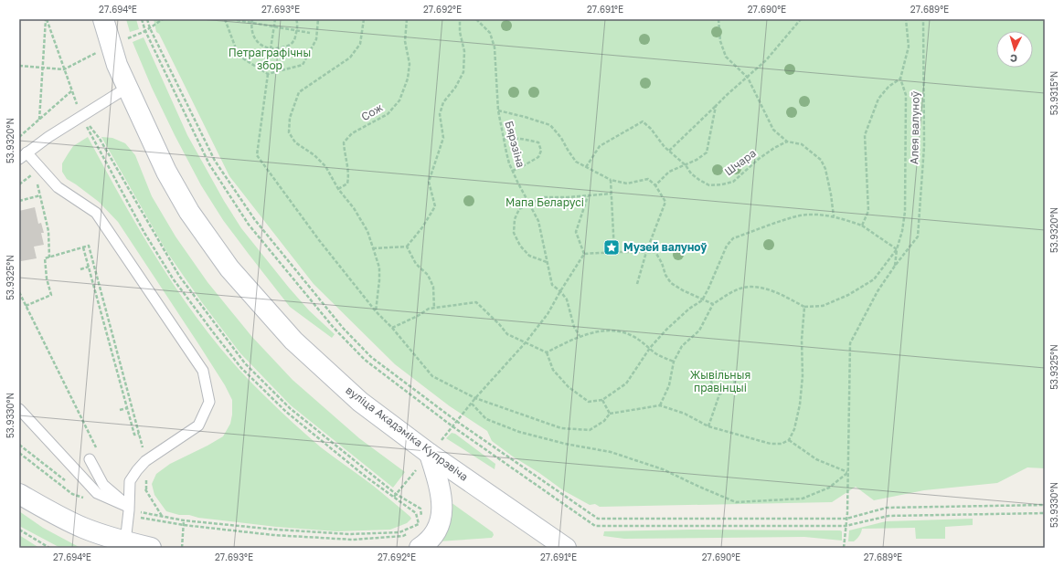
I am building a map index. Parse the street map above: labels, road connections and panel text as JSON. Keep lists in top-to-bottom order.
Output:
{
  "streets": {
    "main road": ["вуліца Акадэміка Купрэвіча"],
    "path": [
      "Сож",
      "Алея валуноў",
      "Бярэзіна",
      "Шчара"
    ]
  },
  "parks": ["Петраграфічны збор", "Мапа Беларусі", "Жывільныя правінцыі"],
  "places": {
    "place": ["Музей валуноў"]
  },
  "north": "bottom",
  "coordinates": [
    "27.694°E",
    "27.693°E",
    "27.692°E",
    "27.691°E",
    "27.690°E",
    "27.689°E",
    "53.9315°N",
    "53.9320°N",
    "53.9325°N",
    "53.9330°N"
  ]
}
